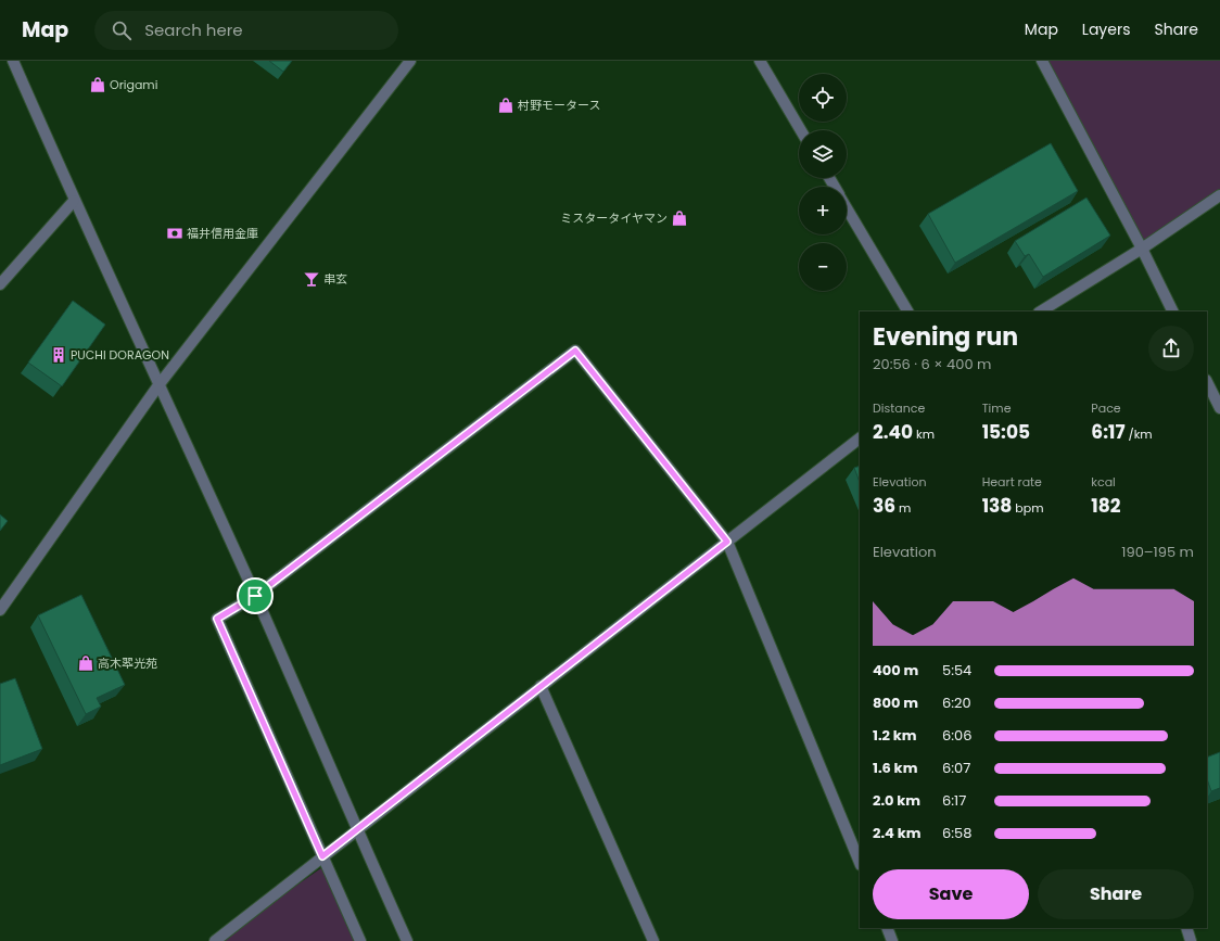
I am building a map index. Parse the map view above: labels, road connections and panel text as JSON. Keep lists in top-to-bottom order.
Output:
{
  "places": {
    "shop": [
      "Origami",
      "村野モータース",
      "ミスタータイヤマン",
      "高木翆光苑"
    ],
    "bank": ["福井信用金庫"],
    "bar": ["串玄"],
    "building": ["PUCHI DORAGON"]
  },
  "page": {
    "header": "Map",
    "search": "Search here",
    "nav": ["Map", "Layers", "Share"],
    "map_buttons": ["+", "−"],
    "heading": ["Evening run", "20:56 · 6 × 400 m"],
    "stats": [
      ["Distance", "2.40 km"],
      ["Time", "15:05"],
      ["Pace", "6:17 /km"],
      ["Elevation", "36 m"],
      ["Heart rate", "138 bpm"],
      ["kcal", "182"]
    ],
    "chart": ["Elevation", "190–195 m"],
    "list": [
      {
        "name": "400 m",
        "note": "5:54"
      },
      {
        "name": "800 m",
        "note": "6:20"
      },
      {
        "name": "1.2 km",
        "note": "6:06"
      },
      {
        "name": "1.6 km",
        "note": "6:07"
      },
      {
        "name": "2.0 km",
        "note": "6:17"
      },
      {
        "name": "2.4 km",
        "note": "6:58"
      }
    ],
    "buttons": ["Save", "Share"]
  }
}
